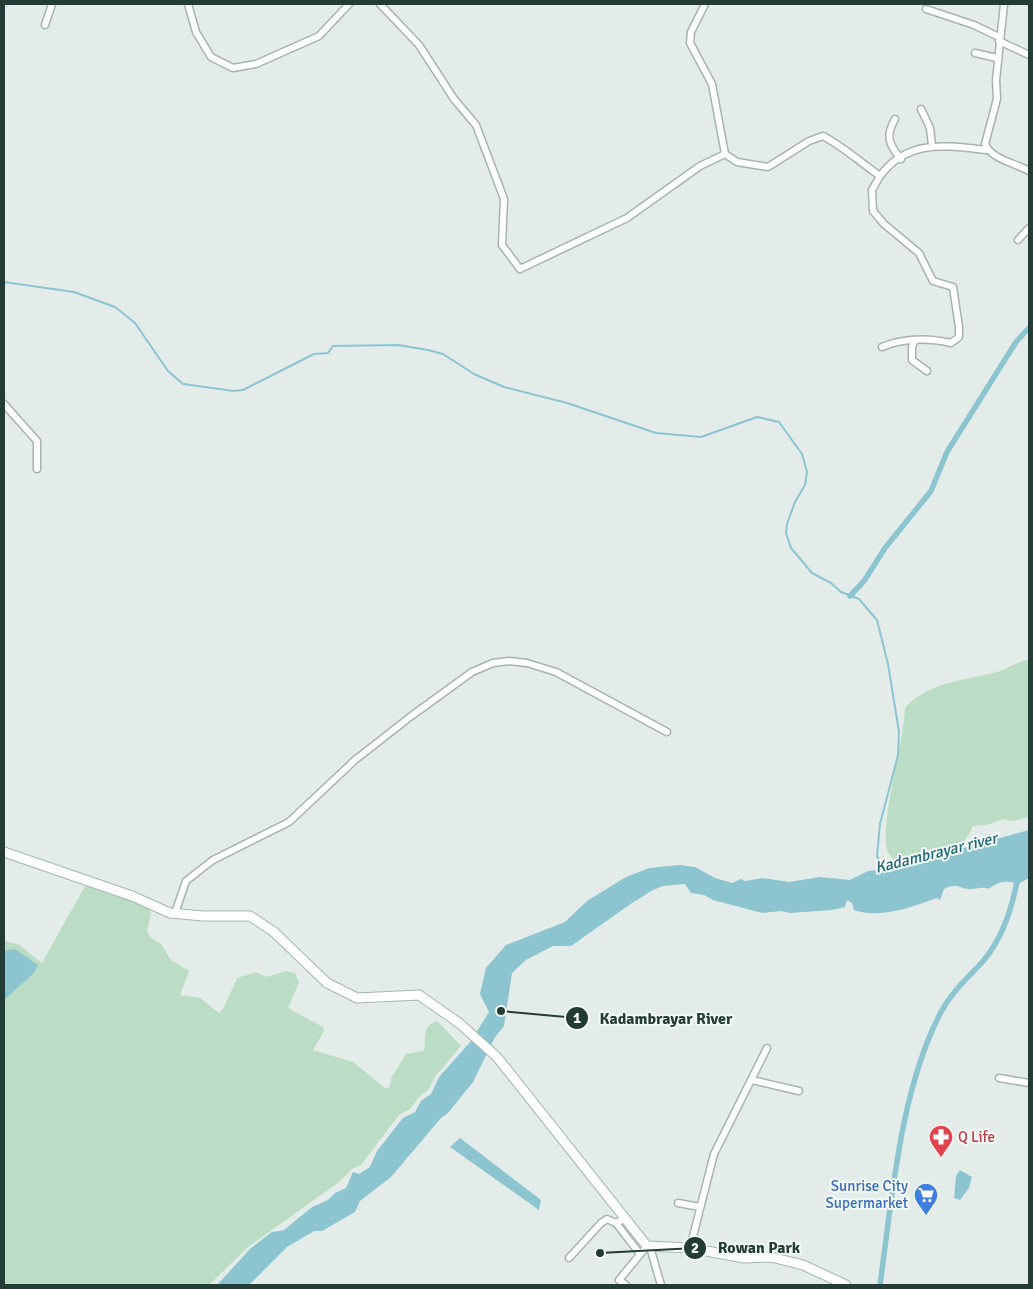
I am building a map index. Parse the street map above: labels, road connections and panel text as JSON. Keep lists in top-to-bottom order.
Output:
{
  "water": ["Kadambrayar river"],
  "places": {
    "other": ["Kadambrayar River", "Rowan Park"],
    "pharmacy": ["Q Life"],
    "supermarket": ["Sunrise City Supermarket"]
  }
}
